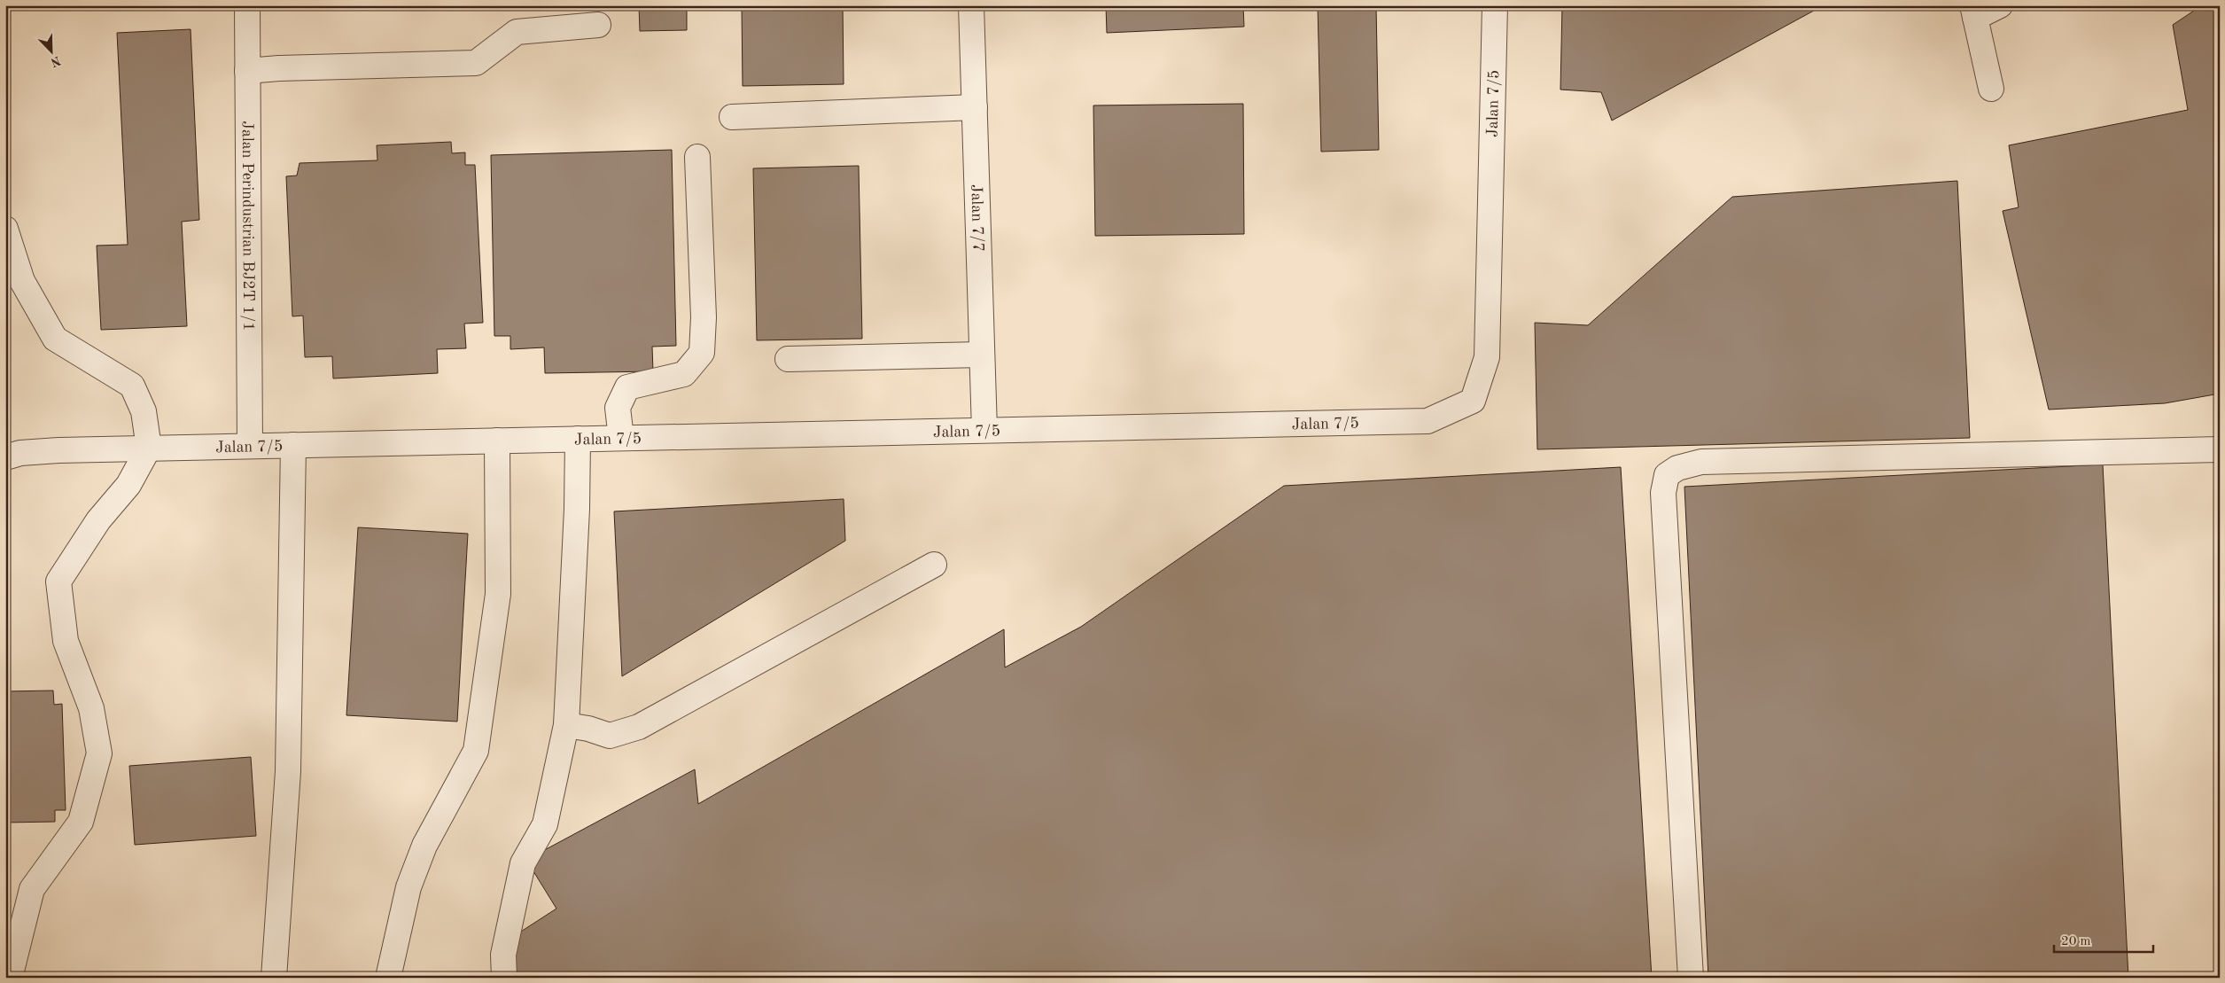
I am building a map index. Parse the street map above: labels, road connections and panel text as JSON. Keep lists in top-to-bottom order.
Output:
{
  "streets": {
    "street": ["Jalan 7/5", "Jalan 7/7", "Jalan Perindustrian BJ2T 1/1"]
  },
  "crossings": [
    ["Jalan 7/5", "Jalan 7/7"],
    ["Jalan 7/5", "Jalan Perindustrian BJ2T 1/1"]
  ],
  "scale_bar": "20 m",
  "north": "bottom right"
}
